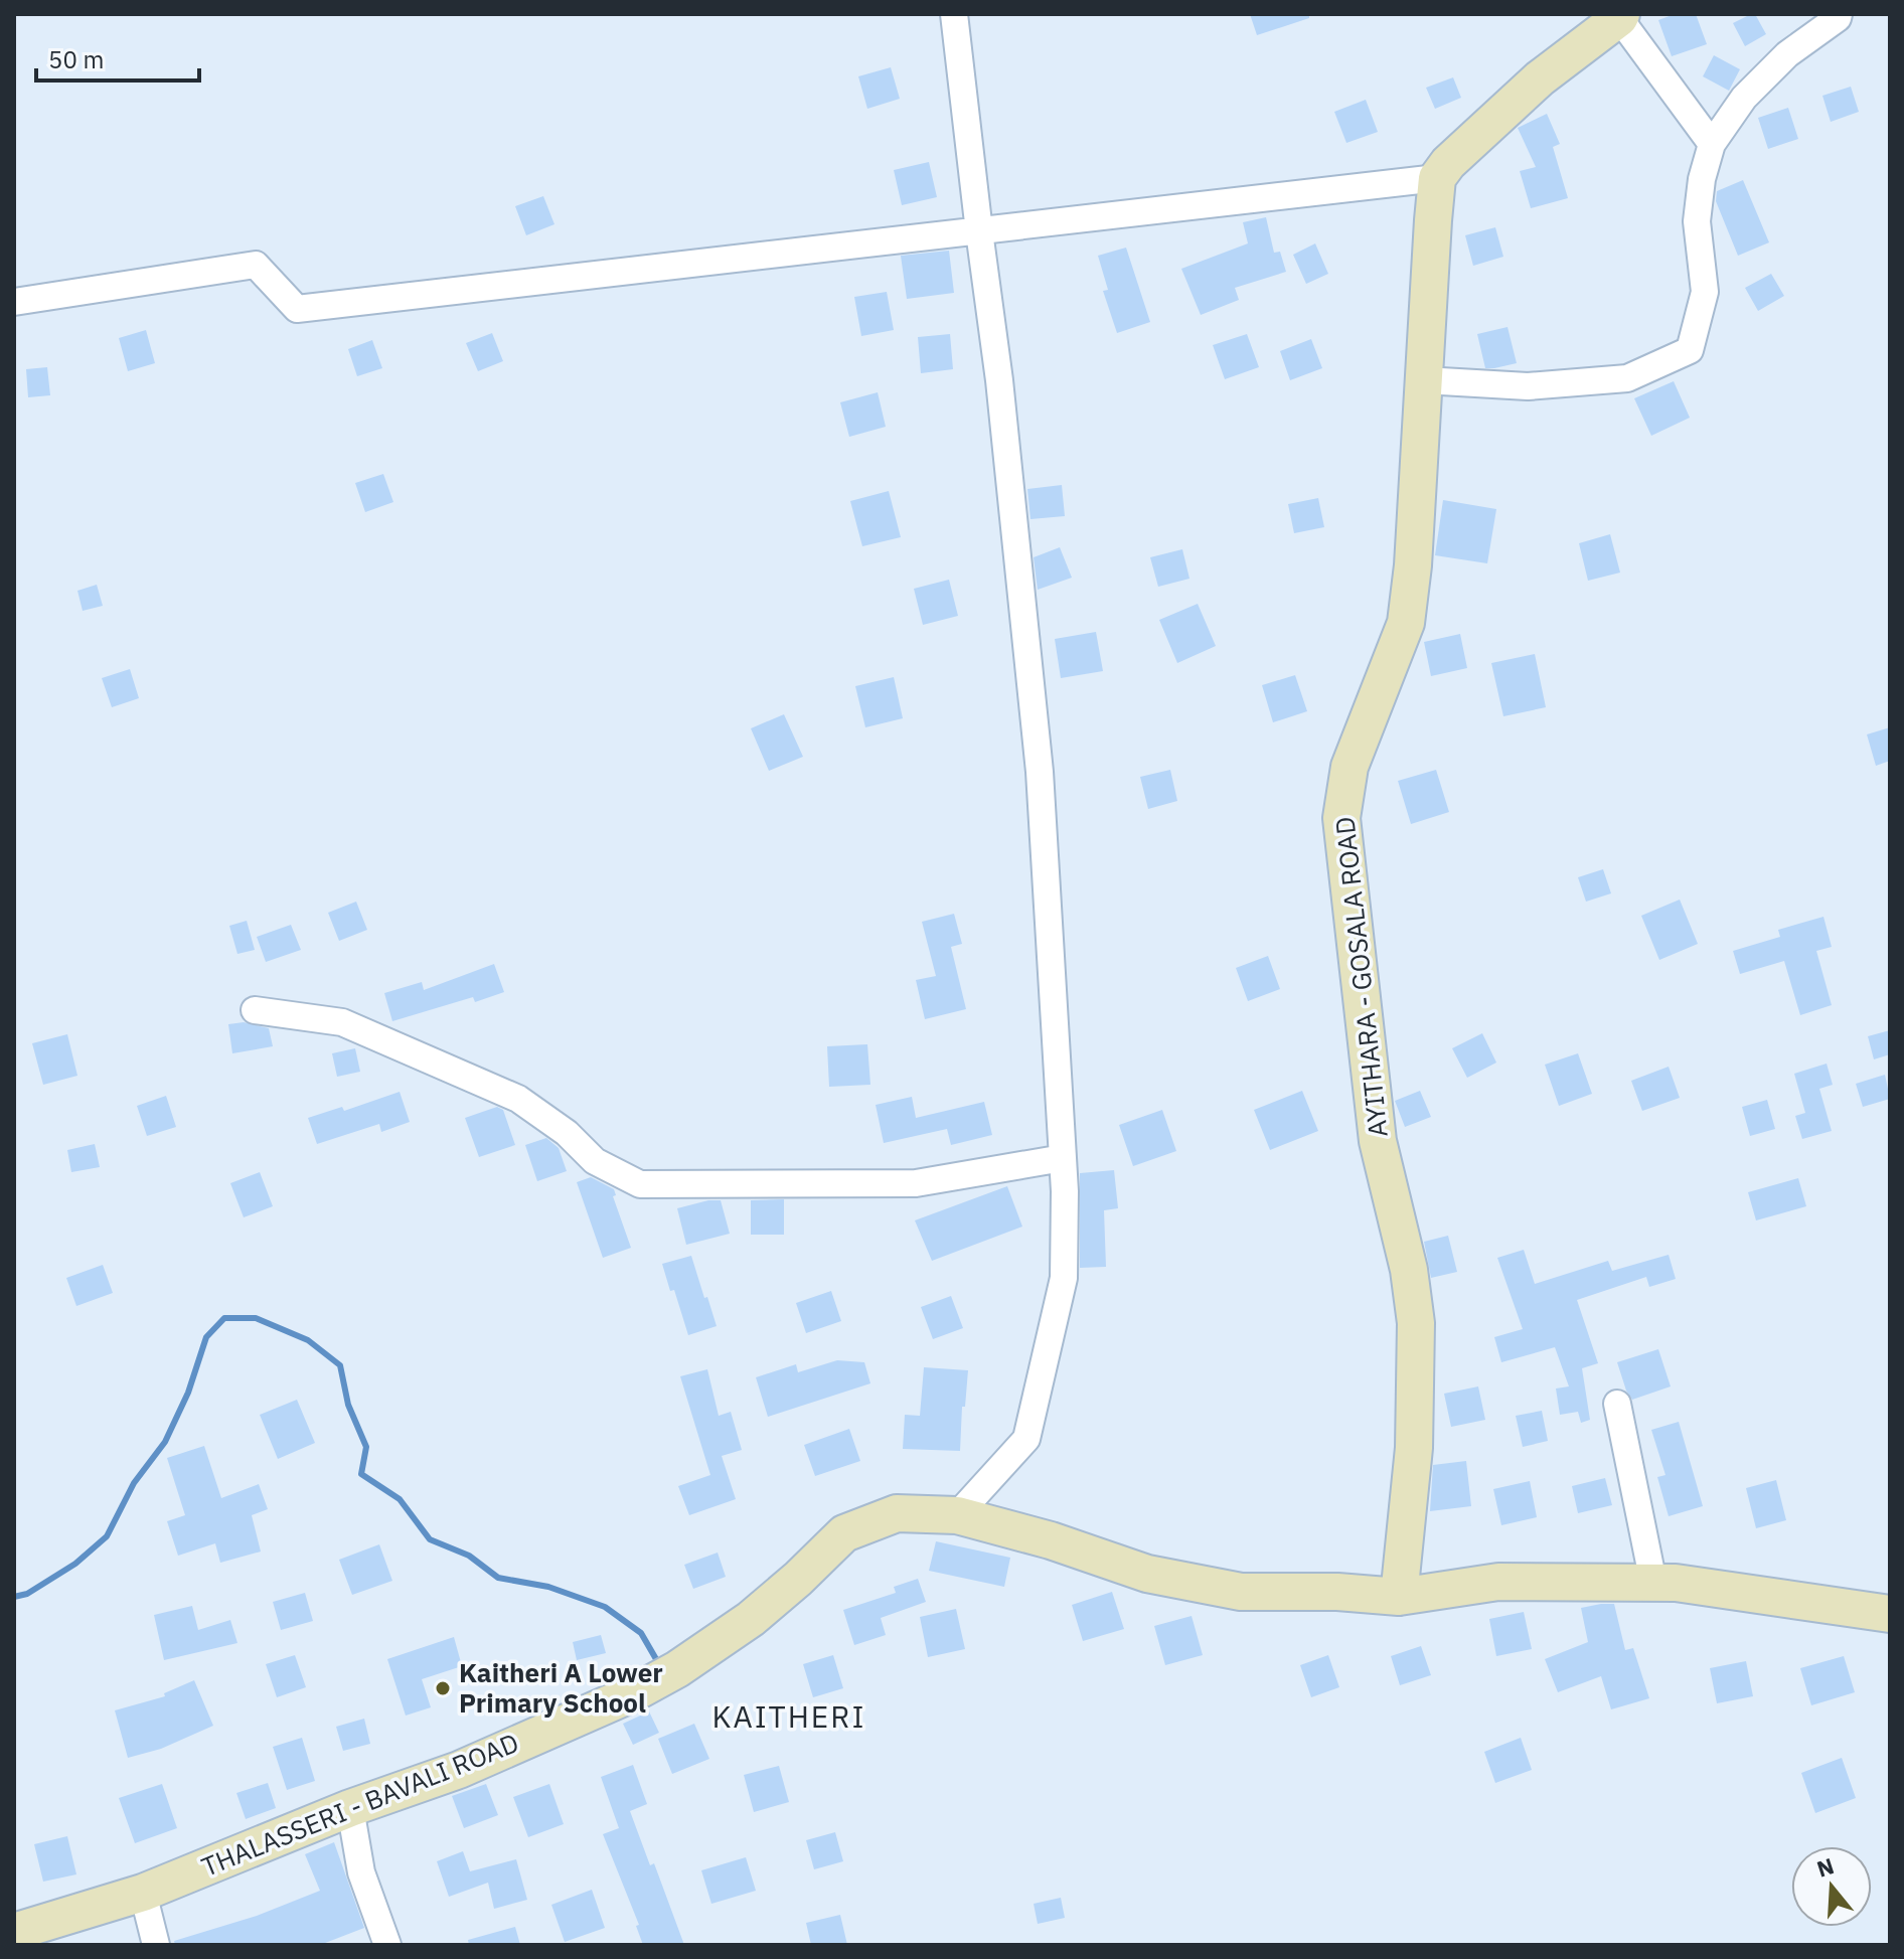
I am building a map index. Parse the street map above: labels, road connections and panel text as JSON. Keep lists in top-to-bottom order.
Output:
{
  "streets": {
    "main road": ["AYITHARA - GOSALA ROAD", "THALASSERI - BAVALI ROAD"]
  },
  "crossings": [
    ["AYITHARA - GOSALA ROAD", "THALASSERI - BAVALI ROAD"]
  ],
  "districts": ["KAITHERI"],
  "places": ["Kaitheri A Lower Primary School"],
  "scale_bar": "50 m",
  "north": "top"
}
